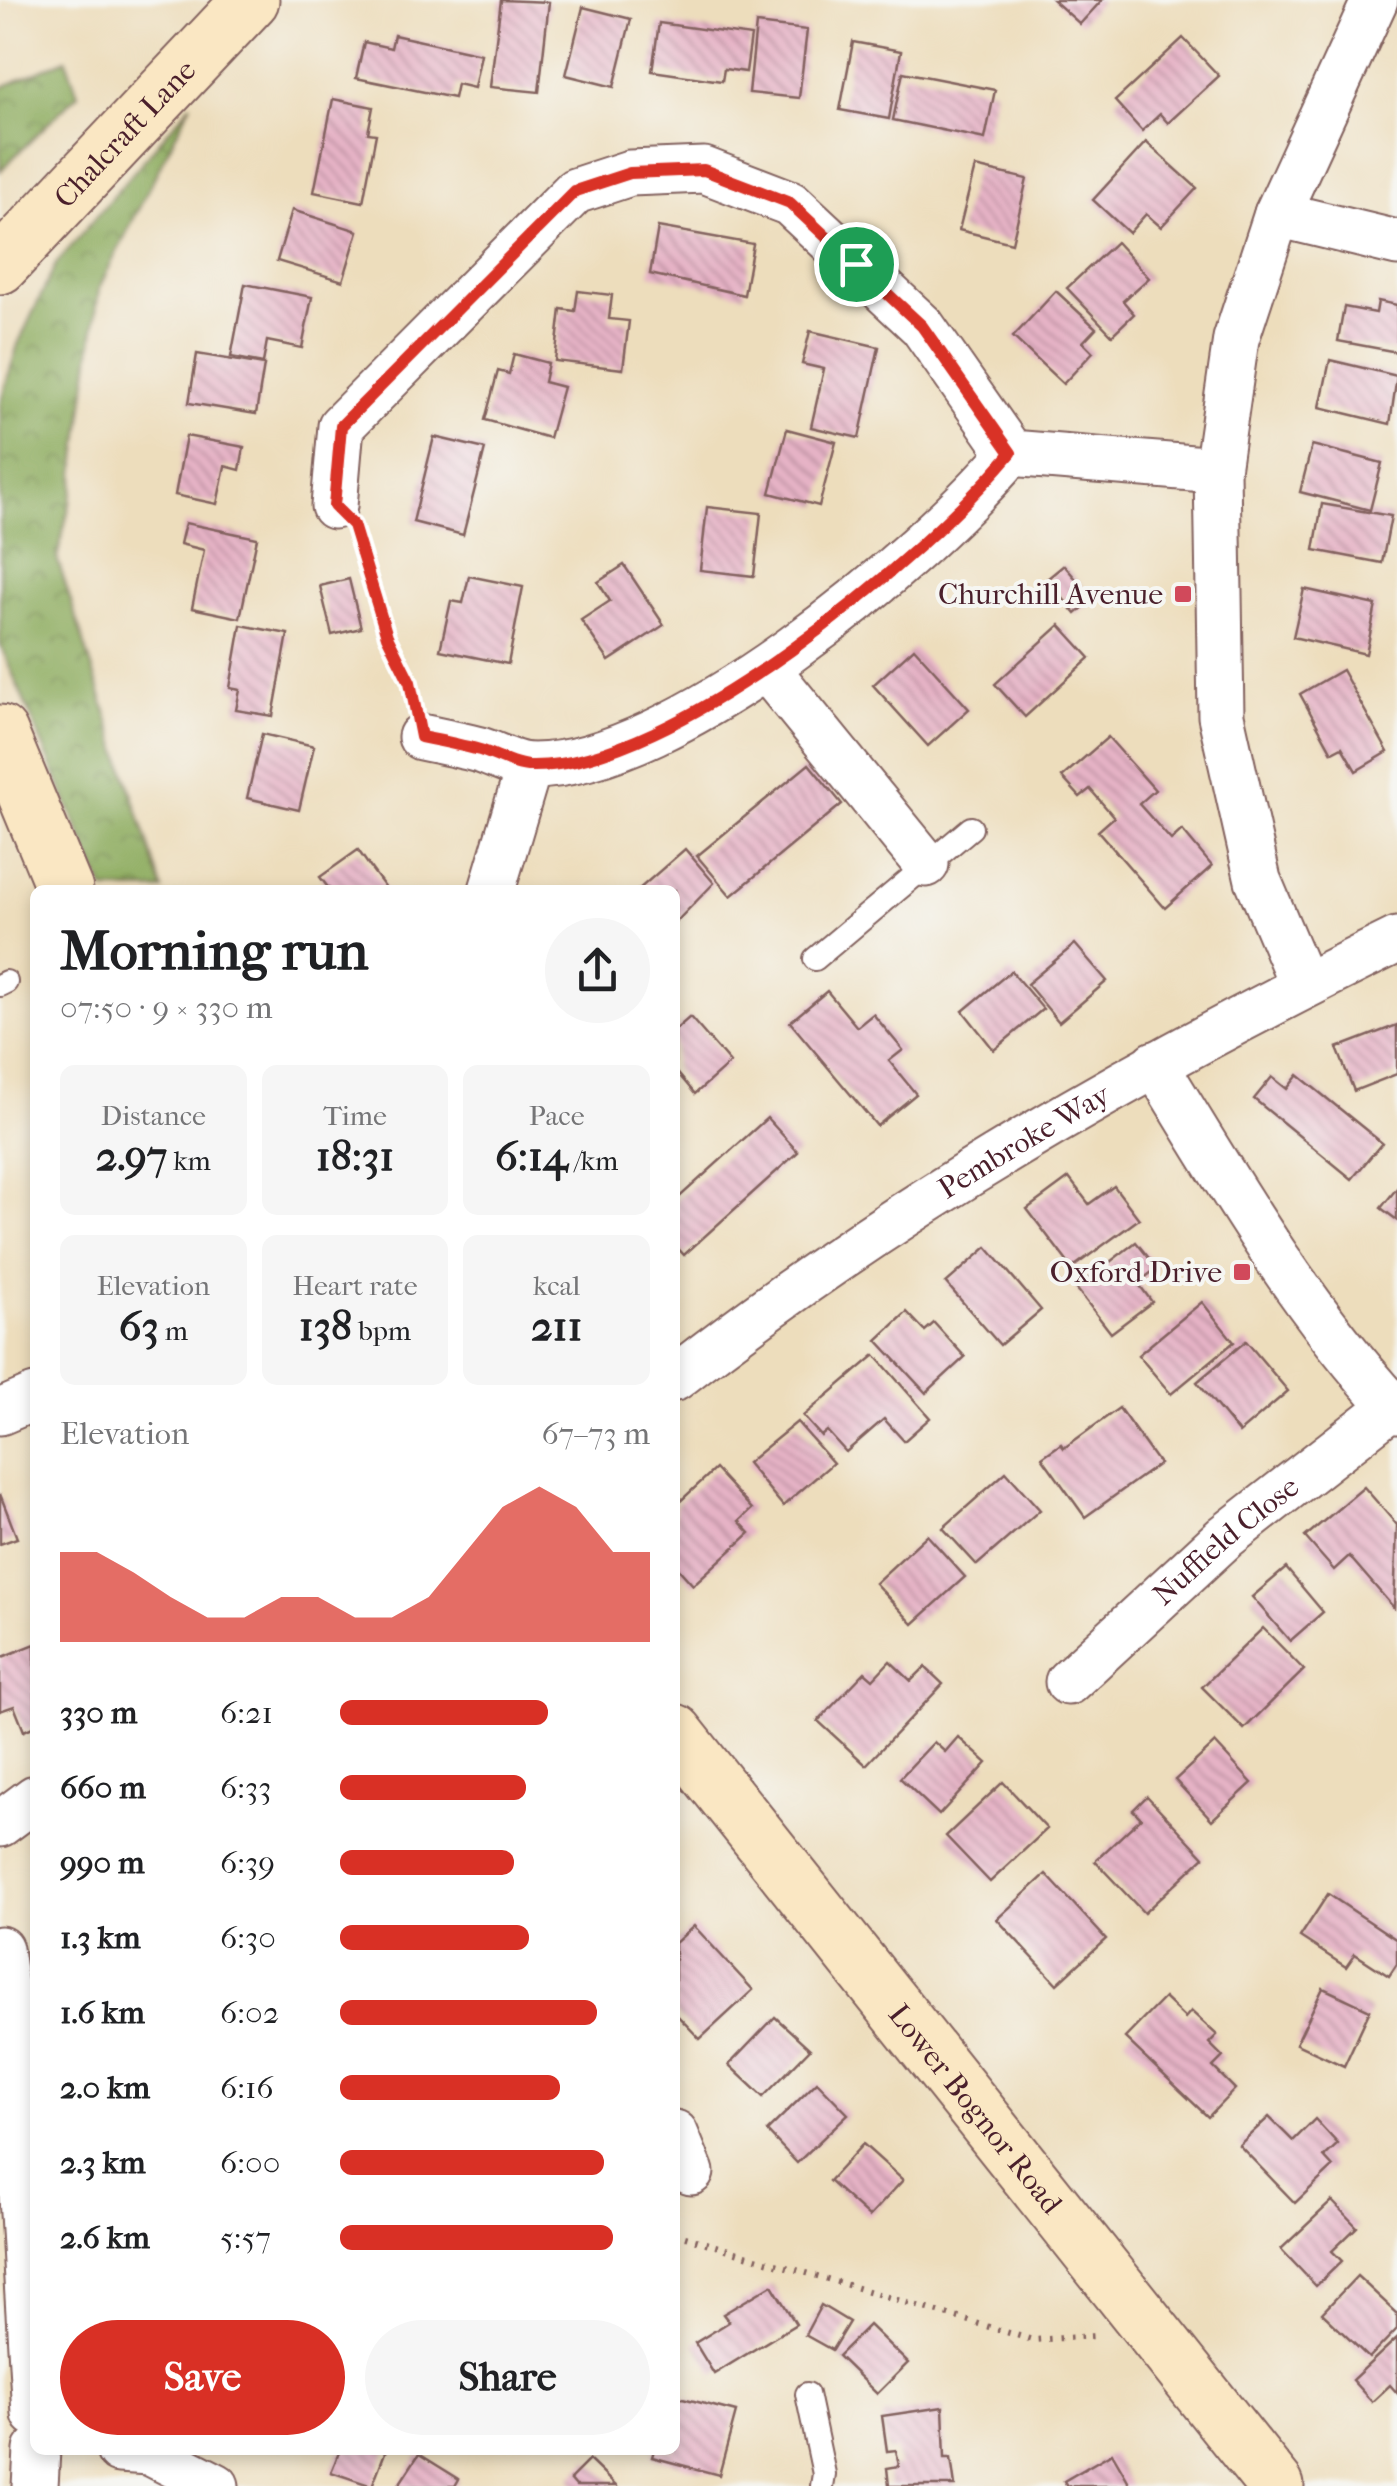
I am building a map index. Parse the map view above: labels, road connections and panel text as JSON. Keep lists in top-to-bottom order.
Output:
{
  "streets": {
    "main road": ["Chalcraft Lane", "Lower Bognor Road"],
    "street": ["Pembroke Way", "Nuffield Close"]
  },
  "places": {
    "transit": ["Churchill Avenue", "Oxford Drive"]
  },
  "page": {
    "heading": ["Morning run", "07:50 · 9 × 330 m"],
    "stats": [
      ["Distance", "2.97 km"],
      ["Time", "18:31"],
      ["Pace", "6:14 /km"],
      ["Elevation", "63 m"],
      ["Heart rate", "138 bpm"],
      ["kcal", "211"]
    ],
    "chart": ["Elevation", "67–73 m"],
    "list": [
      {
        "name": "330 m",
        "note": "6:21"
      },
      {
        "name": "660 m",
        "note": "6:33"
      },
      {
        "name": "990 m",
        "note": "6:39"
      },
      {
        "name": "1.3 km",
        "note": "6:30"
      },
      {
        "name": "1.6 km",
        "note": "6:02"
      },
      {
        "name": "2.0 km",
        "note": "6:16"
      },
      {
        "name": "2.3 km",
        "note": "6:00"
      },
      {
        "name": "2.6 km",
        "note": "5:57"
      }
    ],
    "buttons": ["Save", "Share"]
  }
}
